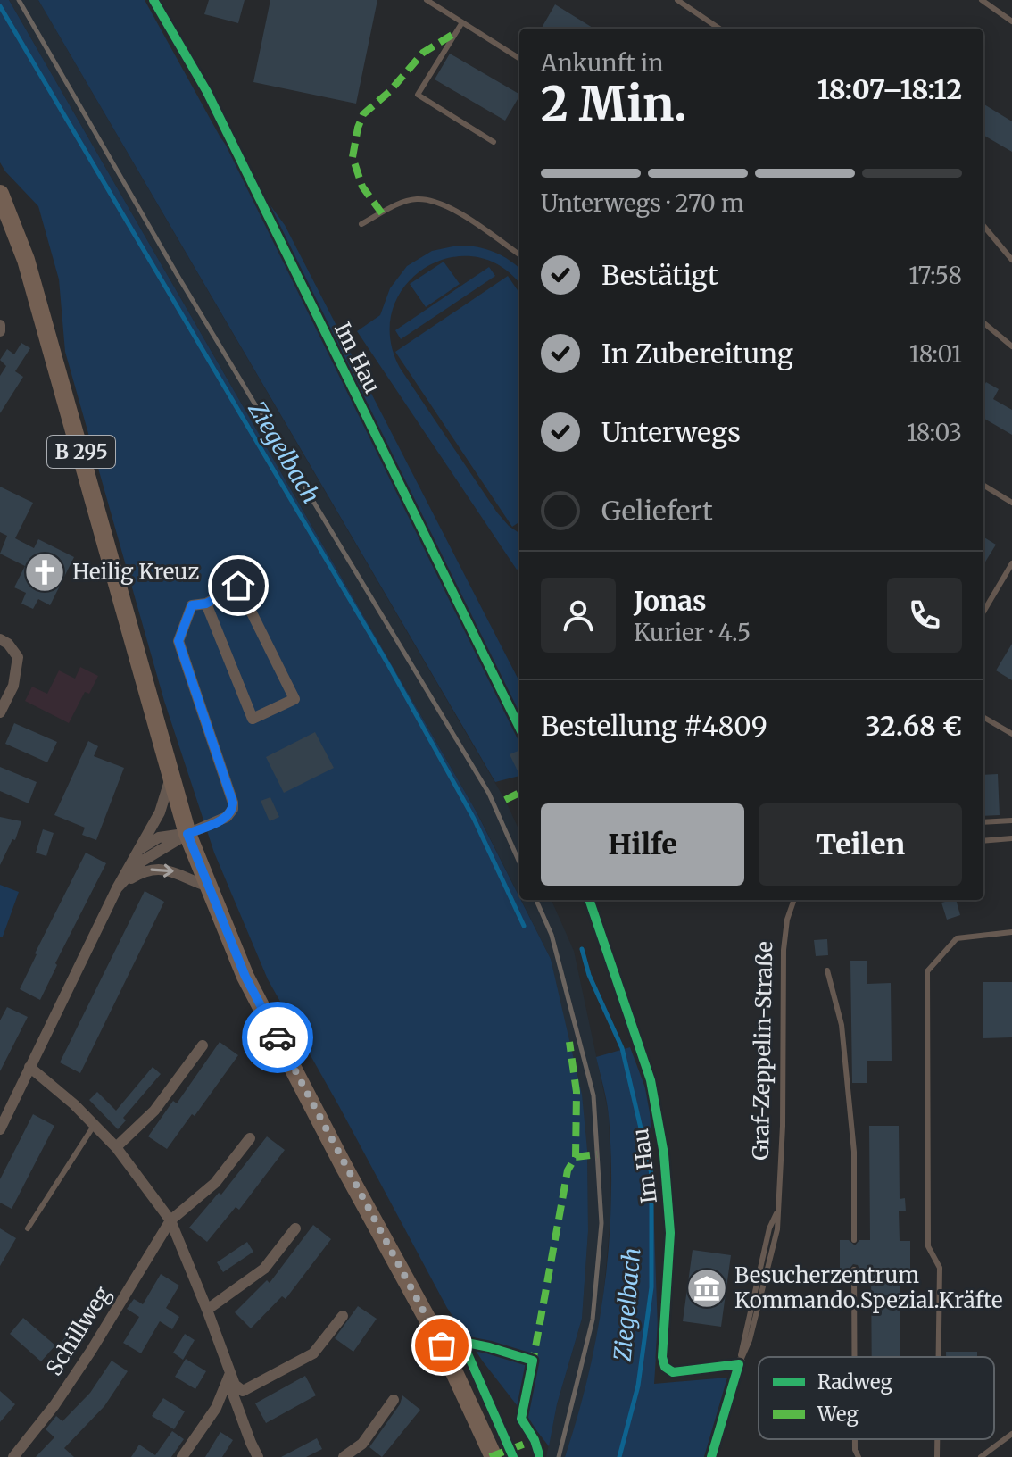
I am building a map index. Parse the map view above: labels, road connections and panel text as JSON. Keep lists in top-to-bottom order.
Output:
{
  "streets": {
    "main road": ["B 295"],
    "street": ["Graf-Zeppelin-Straße", "Schillweg"],
    "cycle path": ["Im Hau"]
  },
  "water": ["Ziegelbach"],
  "places": {
    "church": ["Heilig Kreuz"],
    "museum": ["Besucherzentrum Kommando.Spezial.Kräfte"]
  },
  "legend": ["Radweg", "Weg"],
  "page": {
    "heading": ["2 Min.", "Ankunft in", "18:07–18:12"],
    "panel": [
      "Jonas",
      "Kurier · 4.5",
      "Bestellung #4809",
      "32.68 €"
    ],
    "bar": "Unterwegs · 270 m",
    "list": [
      ["Bestätigt", "17:58"],
      ["In Zubereitung", "18:01"],
      ["Unterwegs", "18:03"],
      "Geliefert"
    ],
    "buttons": ["Hilfe", "Teilen"]
  }
}
